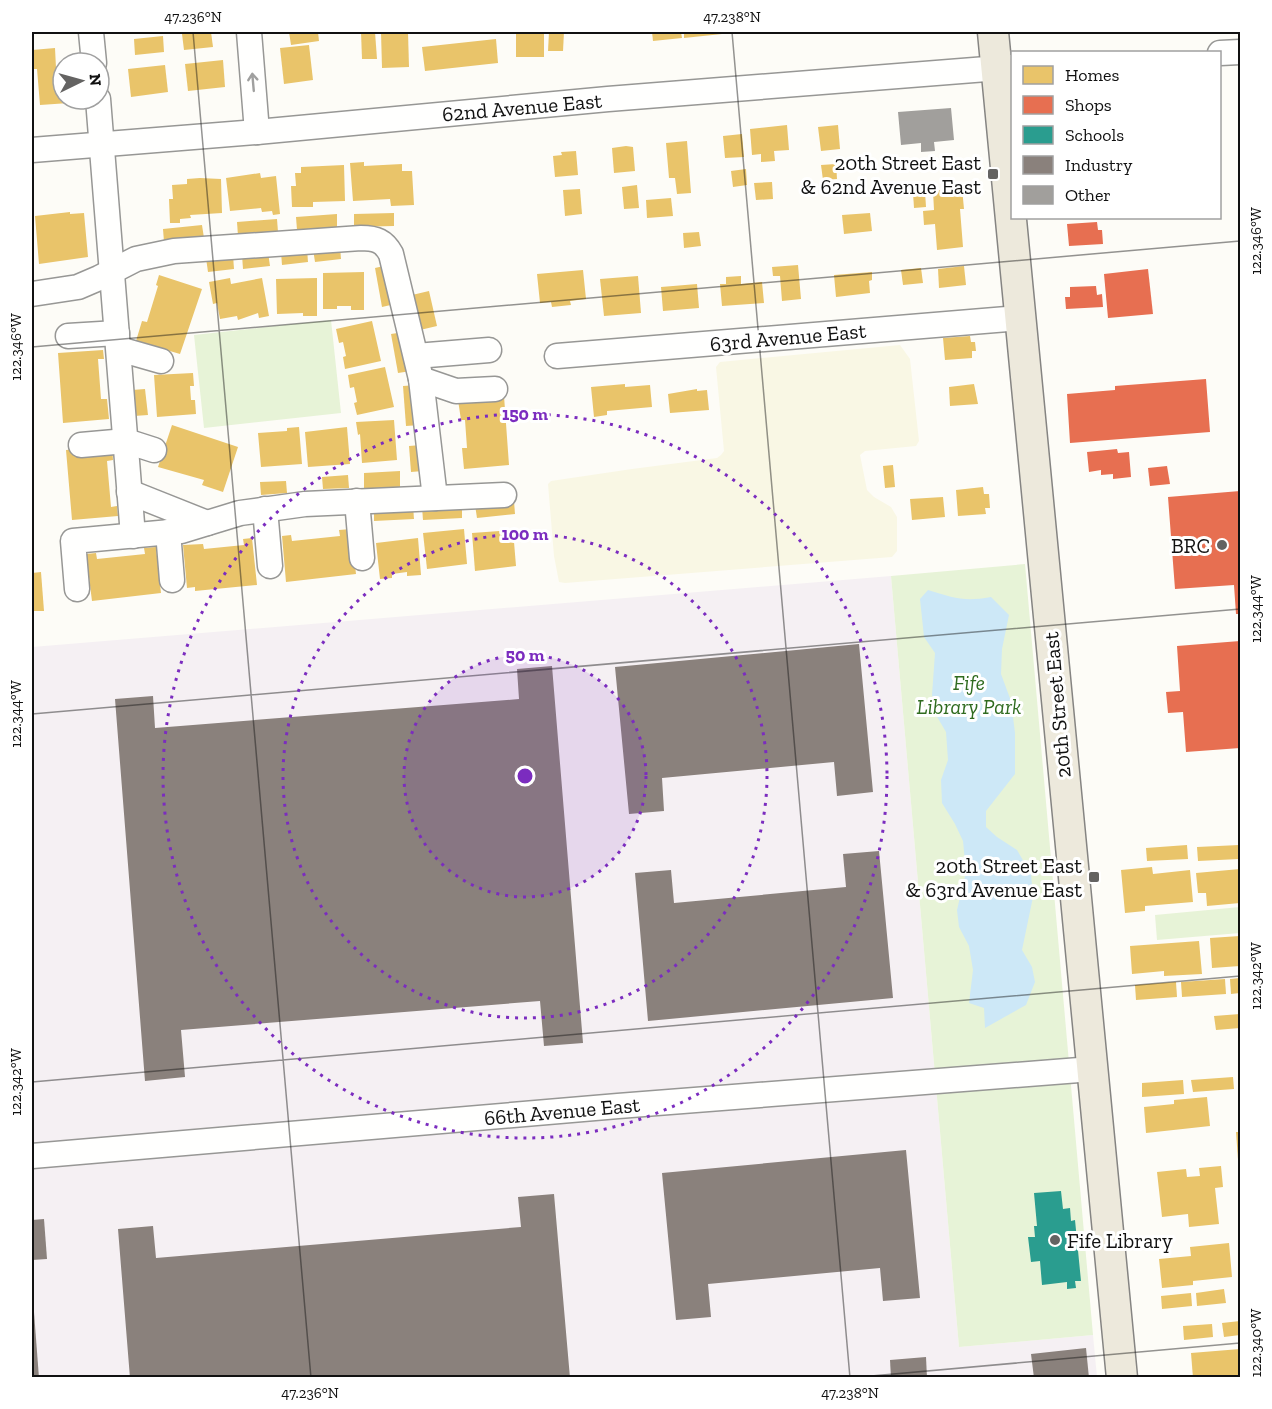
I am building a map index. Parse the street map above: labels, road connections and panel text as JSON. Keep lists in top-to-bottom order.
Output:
{
  "streets": {
    "main road": ["20th Street East"],
    "street": ["62nd Avenue East", "63rd Avenue East", "66th Avenue East"]
  },
  "crossings": [
    ["62nd Avenue East", "20th Street East"],
    ["63rd Avenue East", "20th Street East"],
    ["20th Street East", "66th Avenue East"]
  ],
  "parks": ["Fife Library Park"],
  "places": {
    "transit": ["20th Street East & 62nd Avenue East", "20th Street East & 63rd Avenue East"],
    "other": ["BRC", "Fife Library"]
  },
  "legend": [
    "Homes",
    "Shops",
    "Schools",
    "Industry",
    "Other"
  ],
  "north": "right",
  "coordinates": [
    "47.236°N",
    "47.238°N",
    "122.346°W",
    "122.344°W",
    "122.342°W",
    "122.340°W"
  ],
  "rings": ["150 m", "100 m", "50 m"]
}
